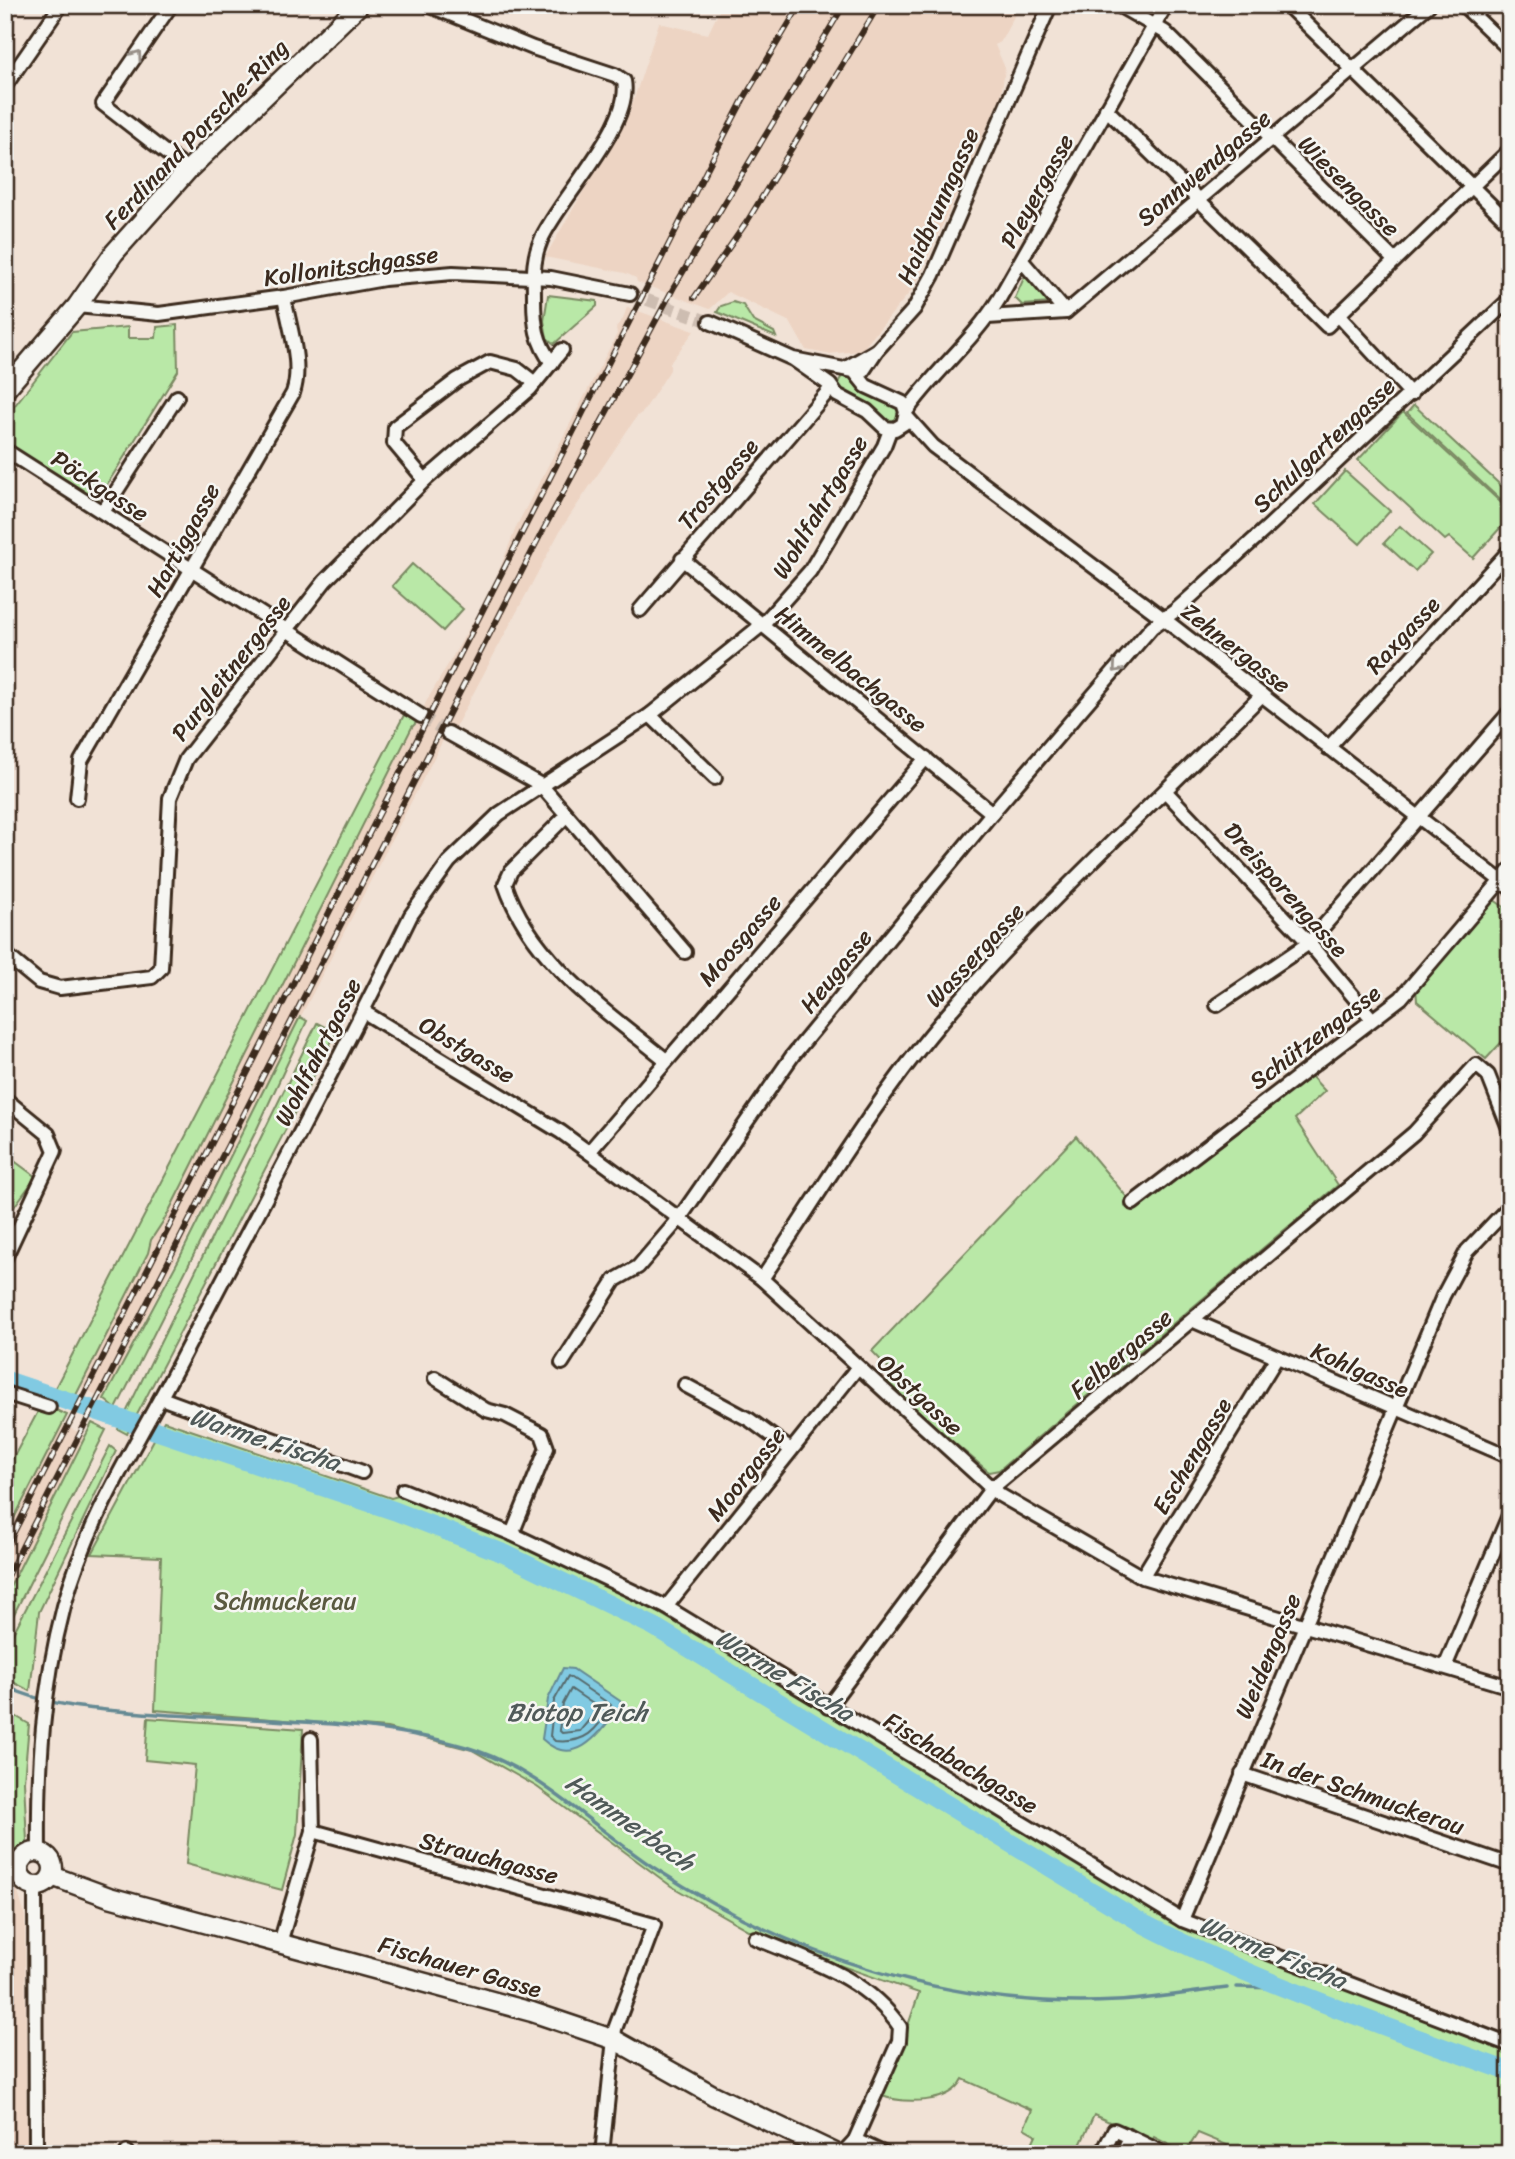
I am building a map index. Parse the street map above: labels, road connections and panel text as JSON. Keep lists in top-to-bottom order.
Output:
{
  "streets": {
    "main road": ["Ferdinand Porsche-Ring", "Fischauer Gasse"],
    "street": [
      "Sonnwendgasse",
      "Wiesengasse",
      "Pleyergasse",
      "Haidbrunngasse",
      "Kollonitschgasse",
      "Schulgartengasse",
      "Trostgasse",
      "Pöckgasse",
      "Wohlfahrtgasse",
      "Hartiggasse",
      "Raxgasse",
      "Zehnergasse",
      "Purgleitnergasse",
      "Himmelbachgasse",
      "Dreisporengasse",
      "Moosgasse",
      "Wassergasse",
      "Heugasse",
      "Schützengasse",
      "Obstgasse",
      "Felbergasse",
      "Kohlgasse",
      "Eschengasse",
      "Moorgasse",
      "Weidengasse",
      "Fischabachgasse",
      "In der Schmuckerau",
      "Strauchgasse"
    ]
  },
  "crossings": [
    ["Ferdinand Porsche-Ring", "Kollonitschgasse"],
    ["Sonnwendgasse", "Wiesengasse"],
    ["Wiesengasse", "Pleyergasse"],
    ["Pleyergasse", "Wohlfahrtgasse"],
    ["Pleyergasse", "Zehnergasse"],
    ["Haidbrunngasse", "Trostgasse"],
    ["Kollonitschgasse", "Hartiggasse"],
    ["Schulgartengasse", "Zehnergasse"],
    ["Schulgartengasse", "Heugasse"],
    ["Trostgasse", "Zehnergasse"],
    ["Trostgasse", "Himmelbachgasse"],
    ["Pöckgasse", "Hartiggasse"],
    ["Pöckgasse", "Purgleitnergasse"],
    ["Wohlfahrtgasse", "Zehnergasse"],
    ["Wohlfahrtgasse", "Himmelbachgasse"],
    ["Wohlfahrtgasse", "Obstgasse"],
    ["Wohlfahrtgasse", "Fischauer Gasse"],
    ["Raxgasse", "Zehnergasse"],
    ["Zehnergasse", "Wassergasse"],
    ["Zehnergasse", "Heugasse"],
    ["Zehnergasse", "Schützengasse"],
    ["Himmelbachgasse", "Moosgasse"],
    ["Himmelbachgasse", "Heugasse"],
    ["Dreisporengasse", "Wassergasse"],
    ["Dreisporengasse", "Schützengasse"],
    ["Moosgasse", "Obstgasse"],
    ["Wassergasse", "Obstgasse"],
    ["Heugasse", "Obstgasse"],
    ["Obstgasse", "Felbergasse"],
    ["Obstgasse", "Eschengasse"],
    ["Obstgasse", "Moorgasse"],
    ["Obstgasse", "Weidengasse"],
    ["Felbergasse", "Kohlgasse"],
    ["Felbergasse", "Fischabachgasse"],
    ["Kohlgasse", "Eschengasse"],
    ["Kohlgasse", "Weidengasse"],
    ["Moorgasse", "Fischabachgasse"],
    ["Weidengasse", "Fischabachgasse"],
    ["Weidengasse", "In der Schmuckerau"],
    ["Strauchgasse", "Fischauer Gasse"]
  ],
  "water": ["Warme Fischa", "Biotop Teich", "Hammerbach"],
  "parks": ["Schmuckerau"]
}
